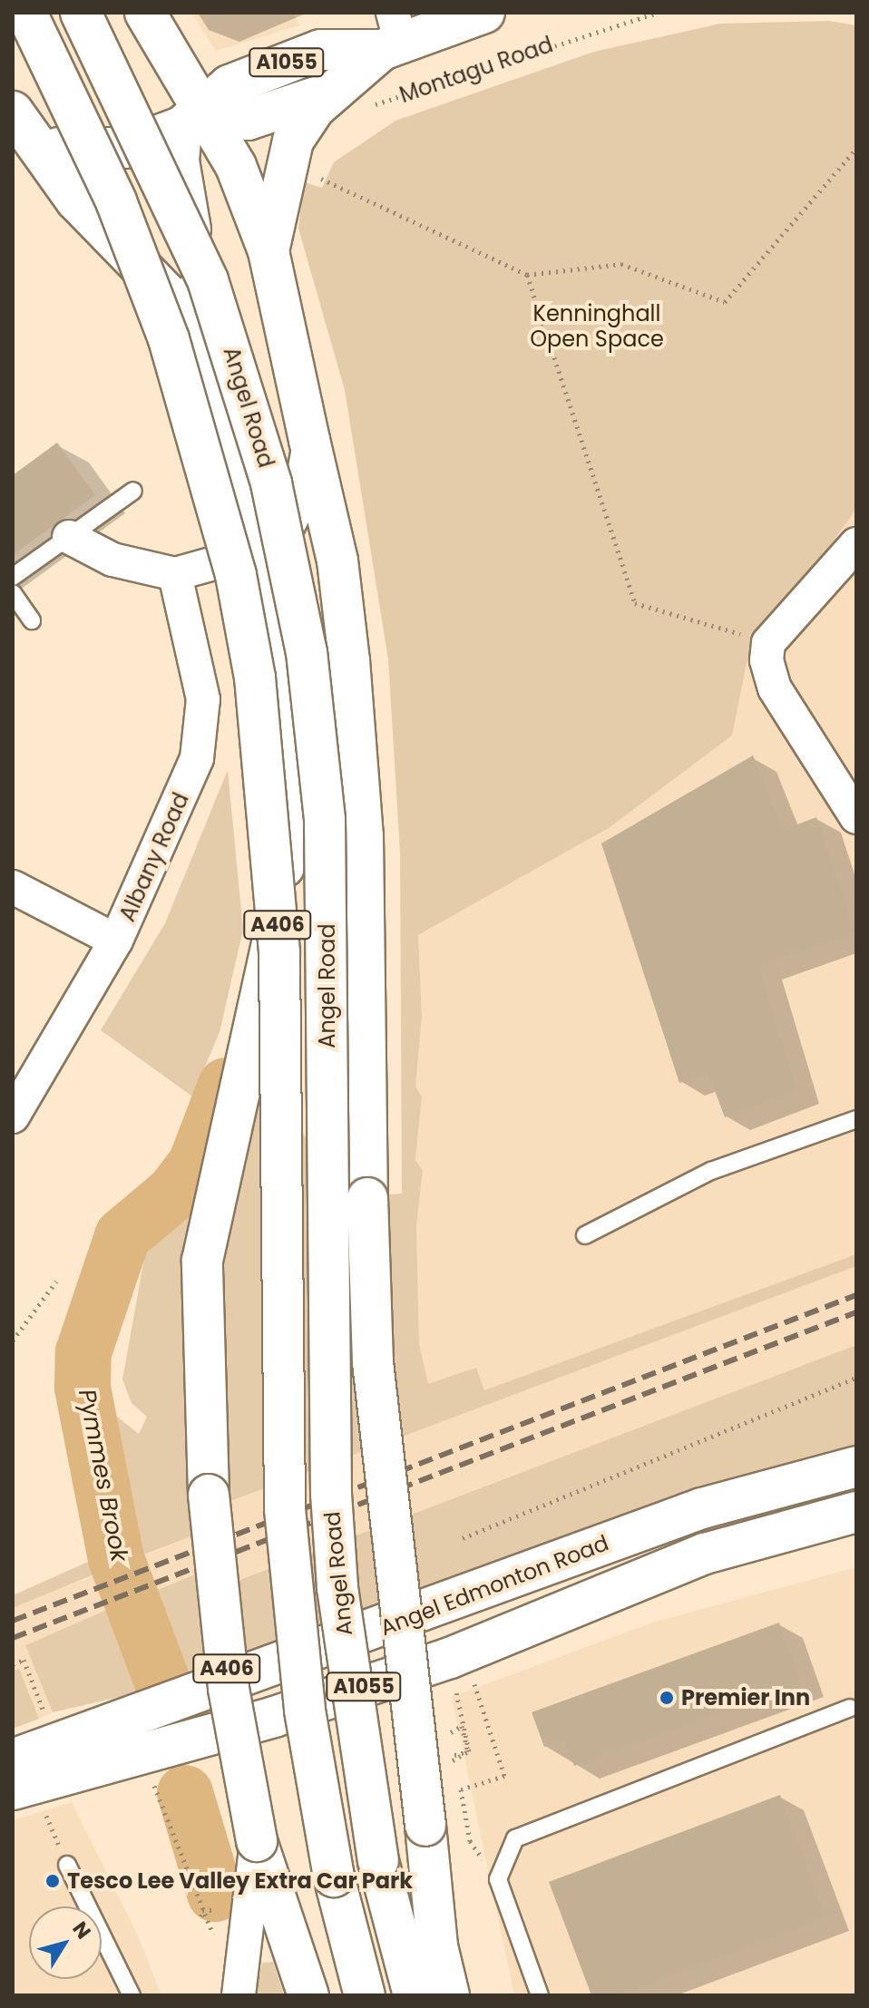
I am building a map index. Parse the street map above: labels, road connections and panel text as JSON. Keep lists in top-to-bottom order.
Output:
{
  "streets": {
    "main road": [
      "A1055",
      "Angel Road",
      "A406",
      "Angel Edmonton Road"
    ],
    "street": ["Albany Road"],
    "path": ["Montagu Road"]
  },
  "crossings": [
    ["A1055", "Montagu Road"],
    ["Angel Road", "A406"]
  ],
  "water": ["Pymmes Brook"],
  "parks": ["Kenninghall Open Space"],
  "places": ["Premier Inn", "Tesco Lee Valley Extra Car Park"],
  "north": "top right"
}
